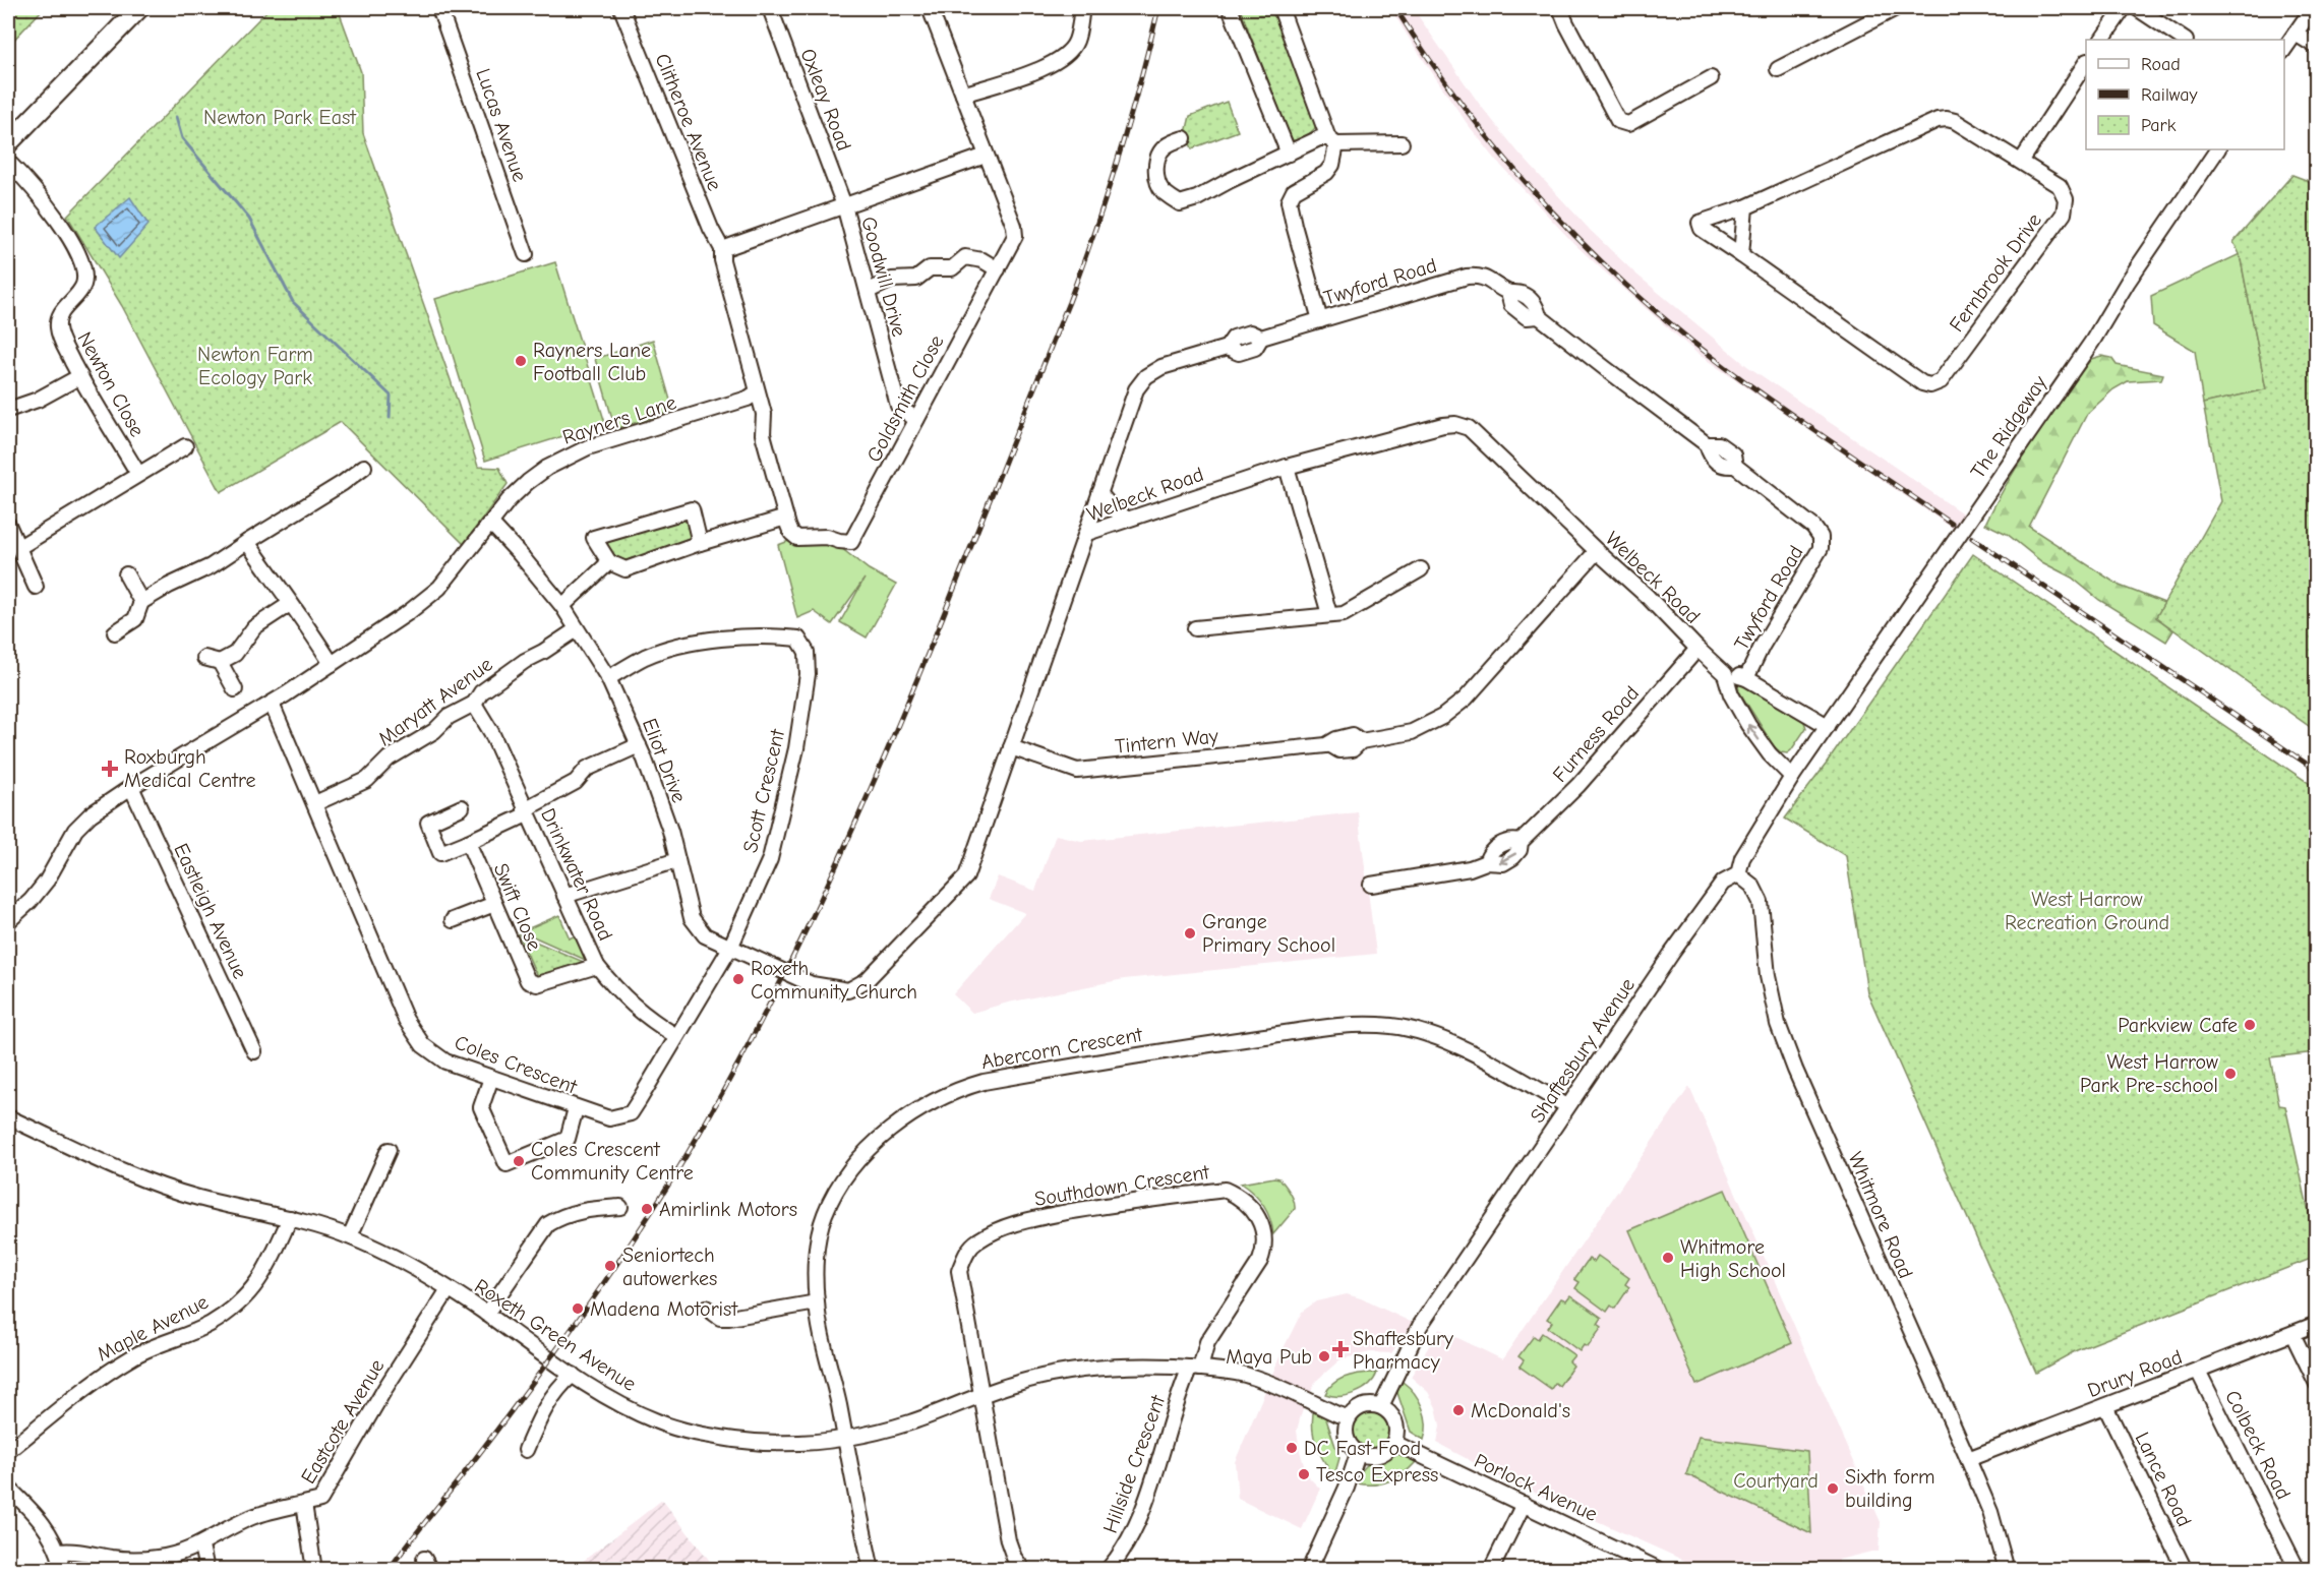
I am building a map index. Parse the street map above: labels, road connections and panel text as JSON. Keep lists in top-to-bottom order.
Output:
{
  "streets": {
    "street": [
      "Oxleay Road",
      "Clitheroe Avenue",
      "Lucas Avenue",
      "Fernbrook Drive",
      "Goodwill Drive",
      "Twyford Road",
      "Newton Close",
      "Goldsmith Close",
      "Rayners Lane",
      "The Ridgeway",
      "Welbeck Road",
      "Maryatt Avenue",
      "Furness Road",
      "Tintern Way",
      "Eliot Drive",
      "Scott Crescent",
      "Drinkwater Road",
      "Swift Close",
      "Eastleigh Avenue",
      "Abercorn Crescent",
      "Shaftesbury Avenue",
      "Coles Crescent",
      "Southdown Crescent",
      "Whitmore Road",
      "Maple Avenue",
      "Roxeth Green Avenue",
      "Drury Road",
      "Eastcote Avenue",
      "Colbeck Road",
      "Hillside Crescent",
      "Lance Road",
      "Porlock Avenue"
    ]
  },
  "crossings": [
    ["Oxleay Road", "Goodwill Drive"],
    ["Goodwill Drive", "Goldsmith Close"],
    ["Twyford Road", "Welbeck Road"],
    ["Rayners Lane", "Eliot Drive"],
    ["Rayners Lane", "Eastleigh Avenue"],
    ["Rayners Lane", "Coles Crescent"],
    ["The Ridgeway", "Shaftesbury Avenue"],
    ["Welbeck Road", "Furness Road"],
    ["Welbeck Road", "Tintern Way"],
    ["Welbeck Road", "Eliot Drive"],
    ["Welbeck Road", "Scott Crescent"],
    ["Welbeck Road", "Shaftesbury Avenue"],
    ["Welbeck Road", "Coles Crescent"],
    ["Maryatt Avenue", "Eliot Drive"],
    ["Maryatt Avenue", "Drinkwater Road"],
    ["Maryatt Avenue", "Coles Crescent"],
    ["Eliot Drive", "Scott Crescent"],
    ["Eliot Drive", "Coles Crescent"],
    ["Scott Crescent", "Coles Crescent"],
    ["Drinkwater Road", "Swift Close"],
    ["Drinkwater Road", "Coles Crescent"],
    ["Abercorn Crescent", "Shaftesbury Avenue"],
    ["Abercorn Crescent", "Roxeth Green Avenue"],
    ["Shaftesbury Avenue", "Whitmore Road"],
    ["Shaftesbury Avenue", "Roxeth Green Avenue"],
    ["Shaftesbury Avenue", "Porlock Avenue"],
    ["Southdown Crescent", "Roxeth Green Avenue"],
    ["Southdown Crescent", "Hillside Crescent"],
    ["Whitmore Road", "Drury Road"],
    ["Maple Avenue", "Roxeth Green Avenue"],
    ["Roxeth Green Avenue", "Eastcote Avenue"],
    ["Roxeth Green Avenue", "Hillside Crescent"],
    ["Roxeth Green Avenue", "Porlock Avenue"],
    ["Drury Road", "Colbeck Road"],
    ["Drury Road", "Lance Road"]
  ],
  "parks": [
    "Newton Park East",
    "Newton Farm Ecology Park",
    "West Harrow Recreation Ground",
    "Courtyard"
  ],
  "places": {
    "other": [
      "Rayners Lane Football Club",
      "Grange Primary School",
      "Roxeth Community Church",
      "Parkview Cafe",
      "West Harrow Park Pre-school",
      "Coles Crescent Community Centre",
      "Amirlink Motors",
      "Whitmore High School",
      "Seniortech autowerkes",
      "Madena Motorist",
      "Maya Pub",
      "McDonald's",
      "DC Fast Food",
      "Tesco Express",
      "Sixth form building"
    ],
    "health": ["Roxburgh Medical Centre", "Shaftesbury Pharmacy"]
  },
  "legend": ["Road", "Railway", "Park"]
}
